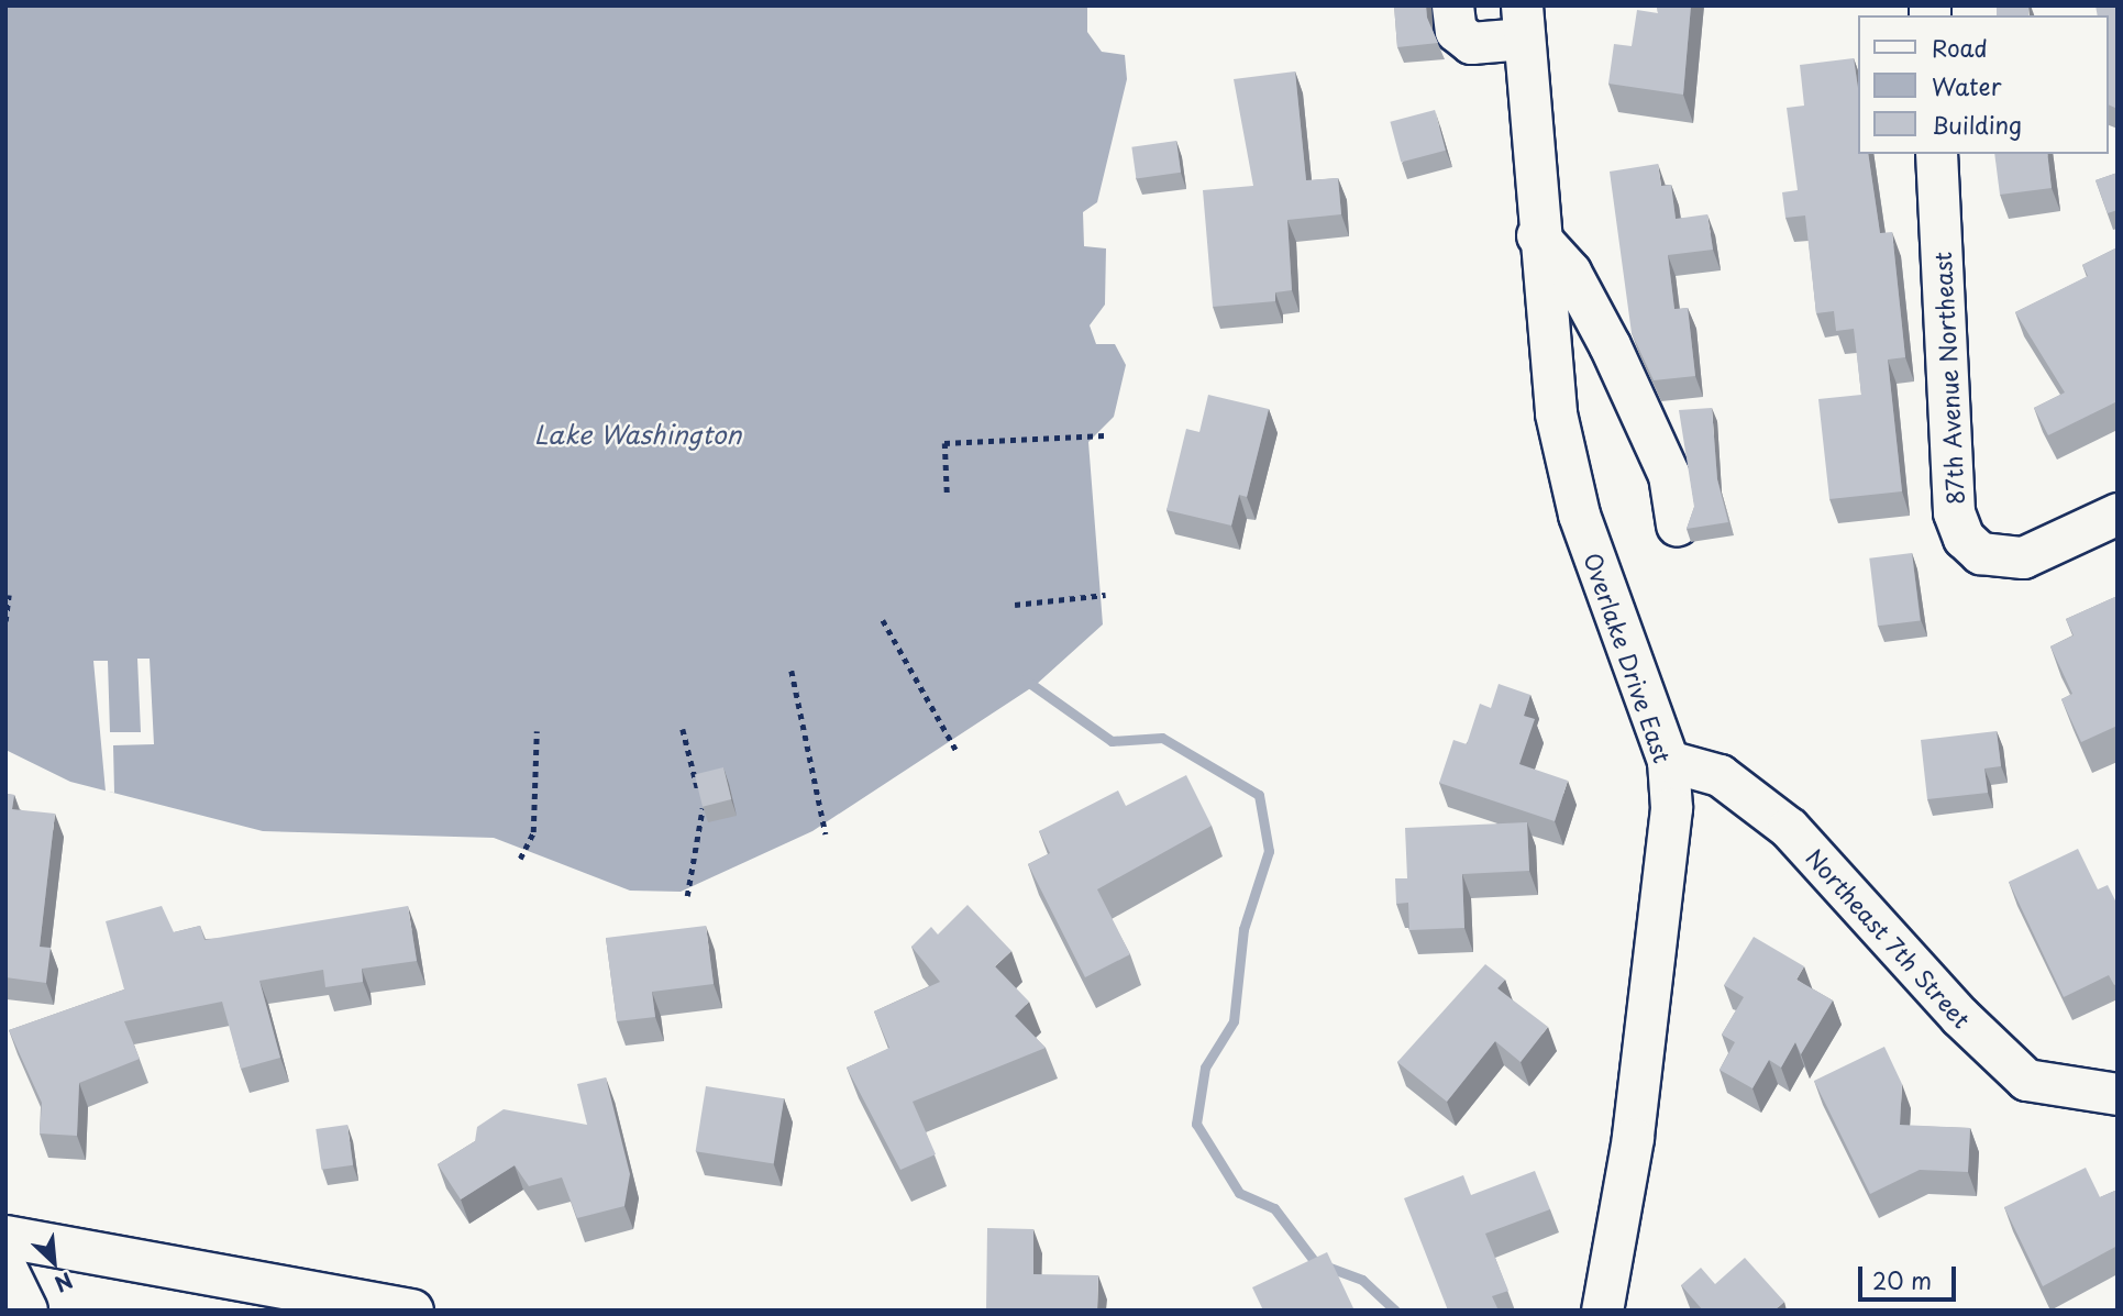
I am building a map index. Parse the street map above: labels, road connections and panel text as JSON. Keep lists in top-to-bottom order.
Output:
{
  "streets": {
    "street": ["87th Avenue Northeast", "Overlake Drive East", "Northeast 7th Street"]
  },
  "crossings": [
    ["Overlake Drive East", "Northeast 7th Street"]
  ],
  "water": ["Lake Washington"],
  "legend": ["Road", "Water", "Building"],
  "scale_bar": "20 m",
  "north": "bottom right"
}
